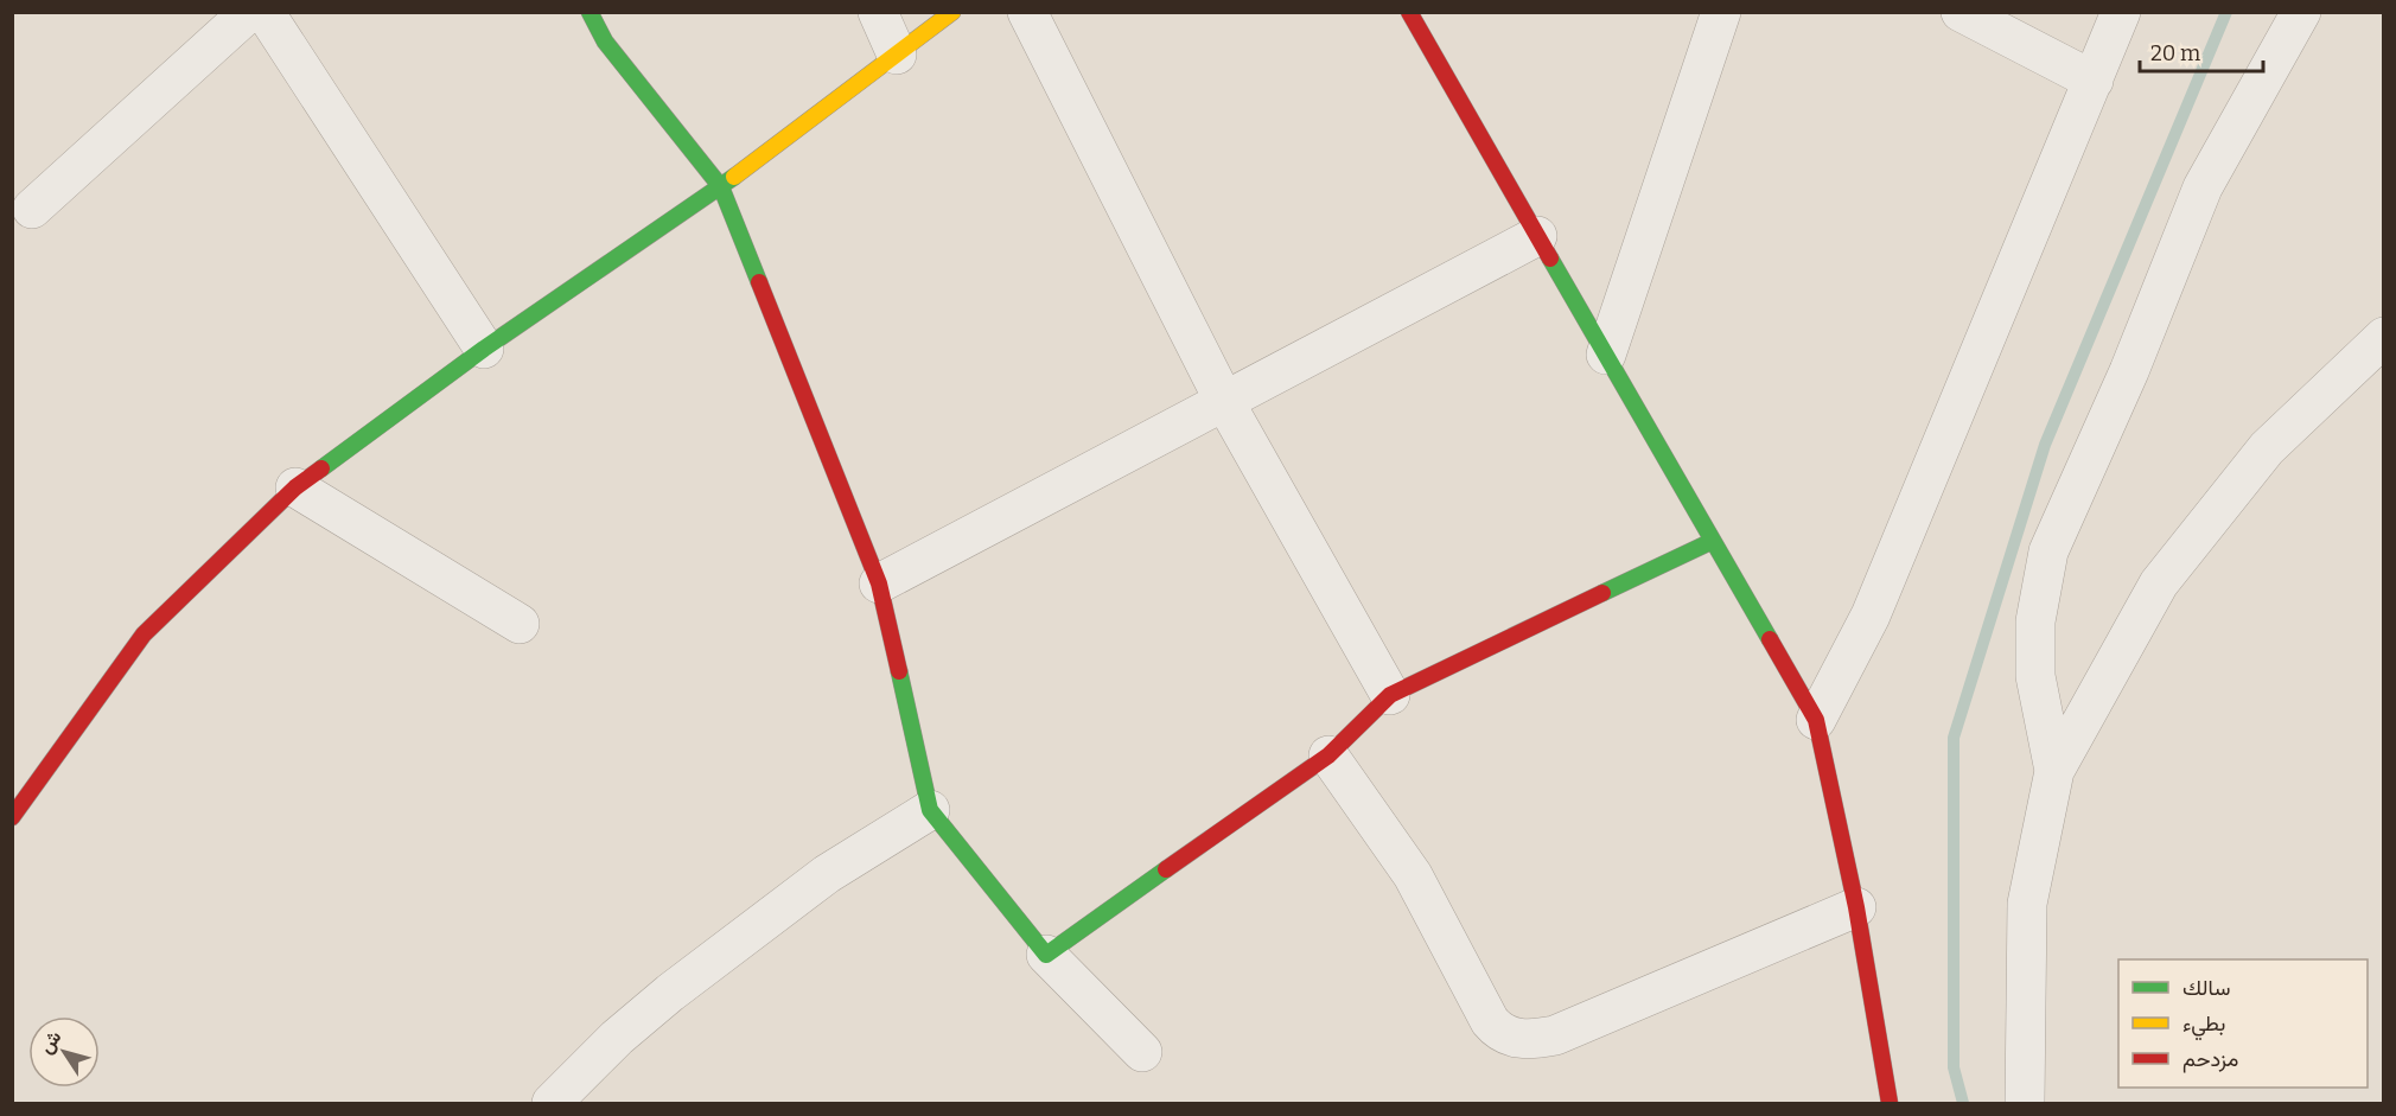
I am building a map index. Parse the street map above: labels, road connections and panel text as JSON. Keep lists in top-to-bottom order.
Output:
{
  "legend": ["سالك", "بطيء", "مزدحم"],
  "scale_bar": "20 m",
  "north": "top left"
}
